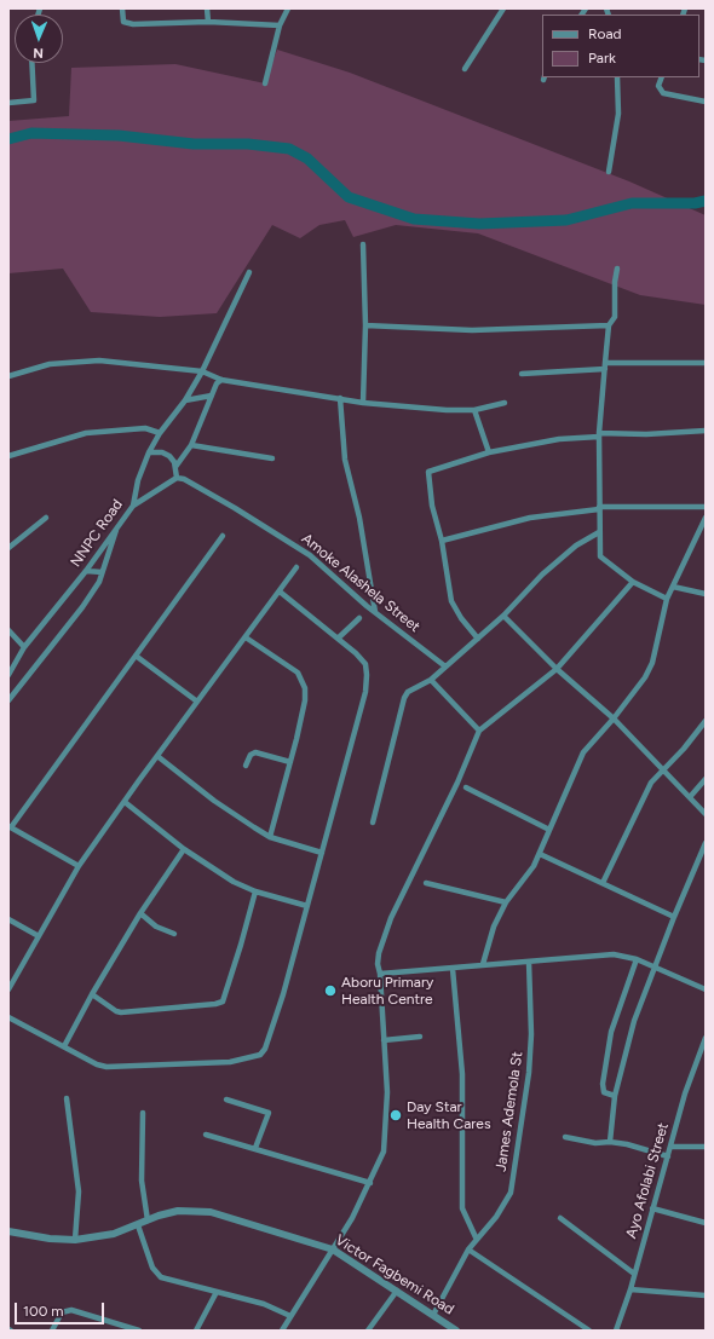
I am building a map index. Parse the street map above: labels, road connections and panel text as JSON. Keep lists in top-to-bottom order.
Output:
{
  "streets": {
    "street": [
      "NNPC Road",
      "Amoke Alashela Street",
      "James Ademola St",
      "Ayo Afolabi Street",
      "Victor Fagbemi Road"
    ]
  },
  "crossings": [
    ["James Ademola St", "Victor Fagbemi Road"]
  ],
  "places": ["Aboru Primary Health Centre", "Day Star Health Cares"],
  "legend": ["Road", "Park"],
  "scale_bar": "100 m",
  "north": "bottom"
}
